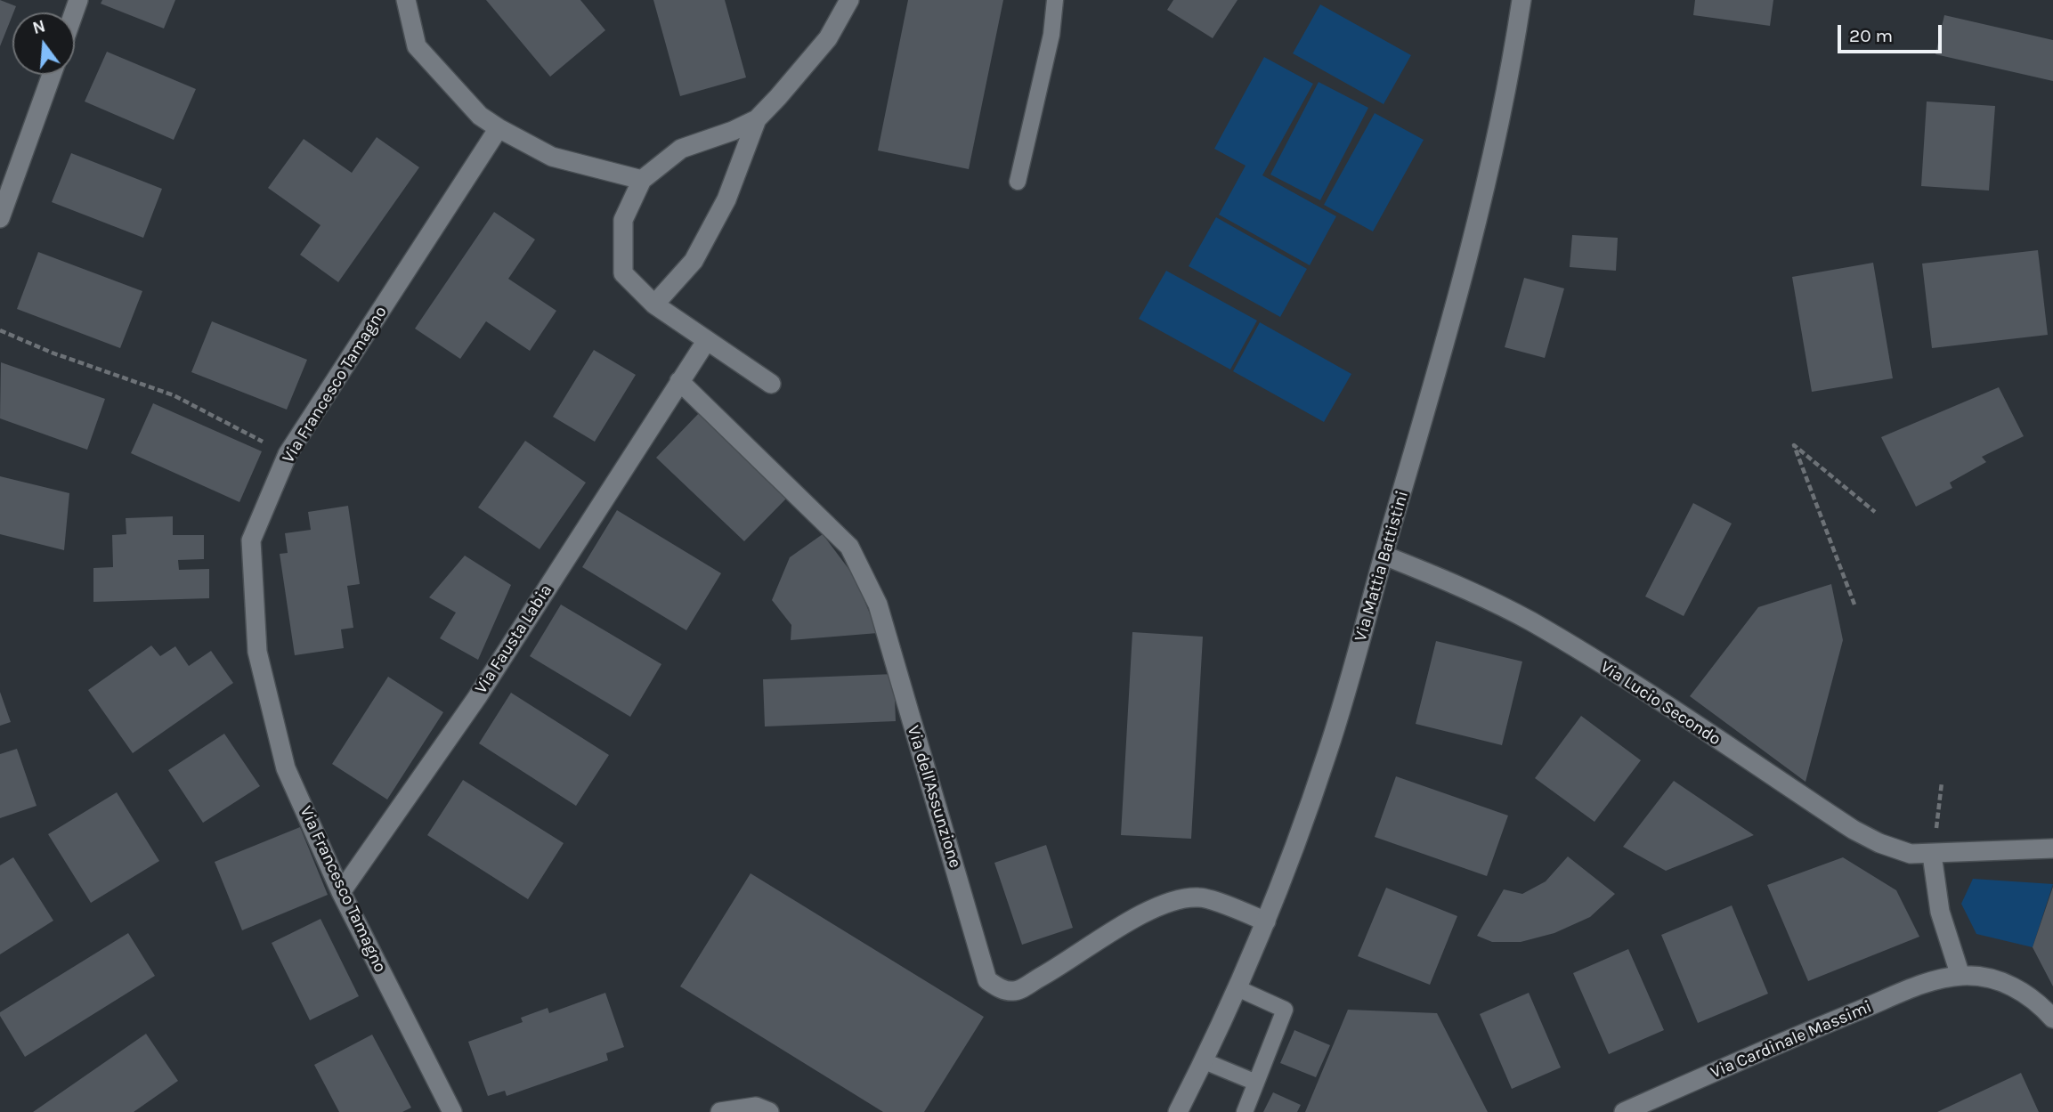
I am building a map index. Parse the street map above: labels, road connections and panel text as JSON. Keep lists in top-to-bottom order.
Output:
{
  "streets": {
    "street": [
      "Via Francesco Tamagno",
      "Via Mattia Battistini",
      "Via Fausta Labia",
      "Via Lucio Secondo",
      "Via dell'Assunzione",
      "Via Cardinale Massimi"
    ]
  },
  "crossings": [
    ["Via Francesco Tamagno", "Via Fausta Labia"],
    ["Via Mattia Battistini", "Via Lucio Secondo"],
    ["Via Mattia Battistini", "Via dell'Assunzione"],
    ["Via Fausta Labia", "Via dell'Assunzione"]
  ],
  "scale_bar": "20 m",
  "north": "top"
}
